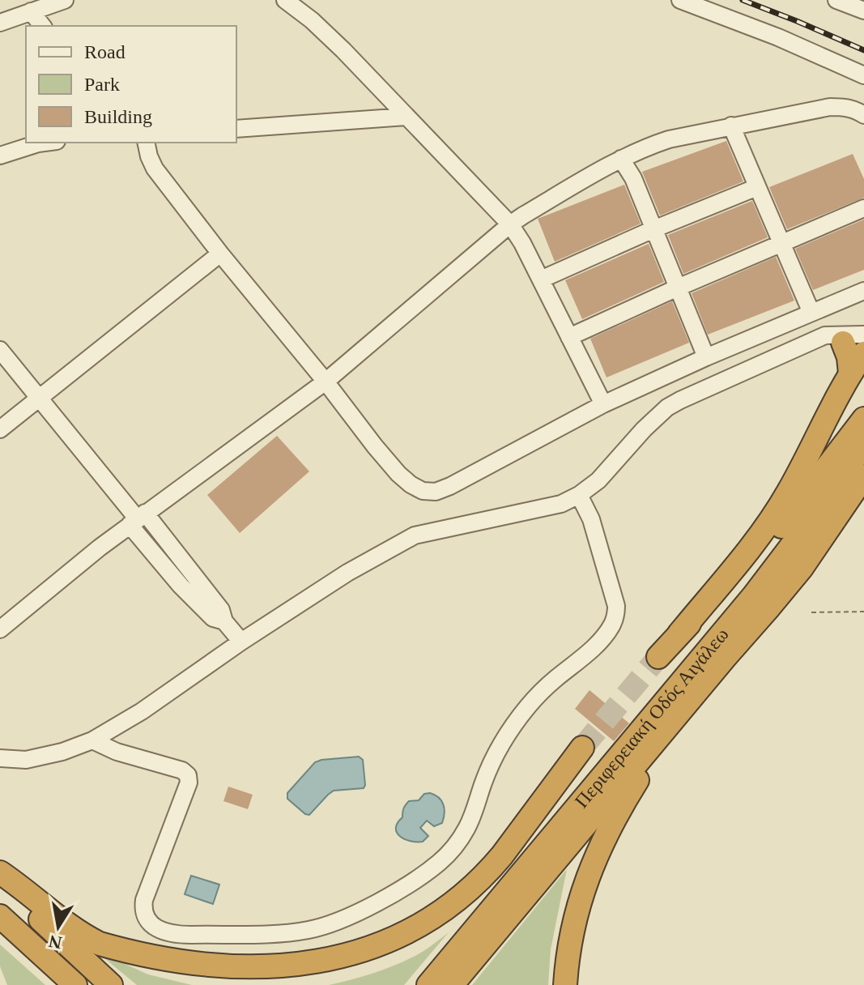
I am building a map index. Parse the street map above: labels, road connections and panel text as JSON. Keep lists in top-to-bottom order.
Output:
{
  "streets": {
    "highway": ["Περιφερειακή Οδός Αιγάλεω"]
  },
  "legend": ["Road", "Park", "Building"],
  "north": "bottom"
}
